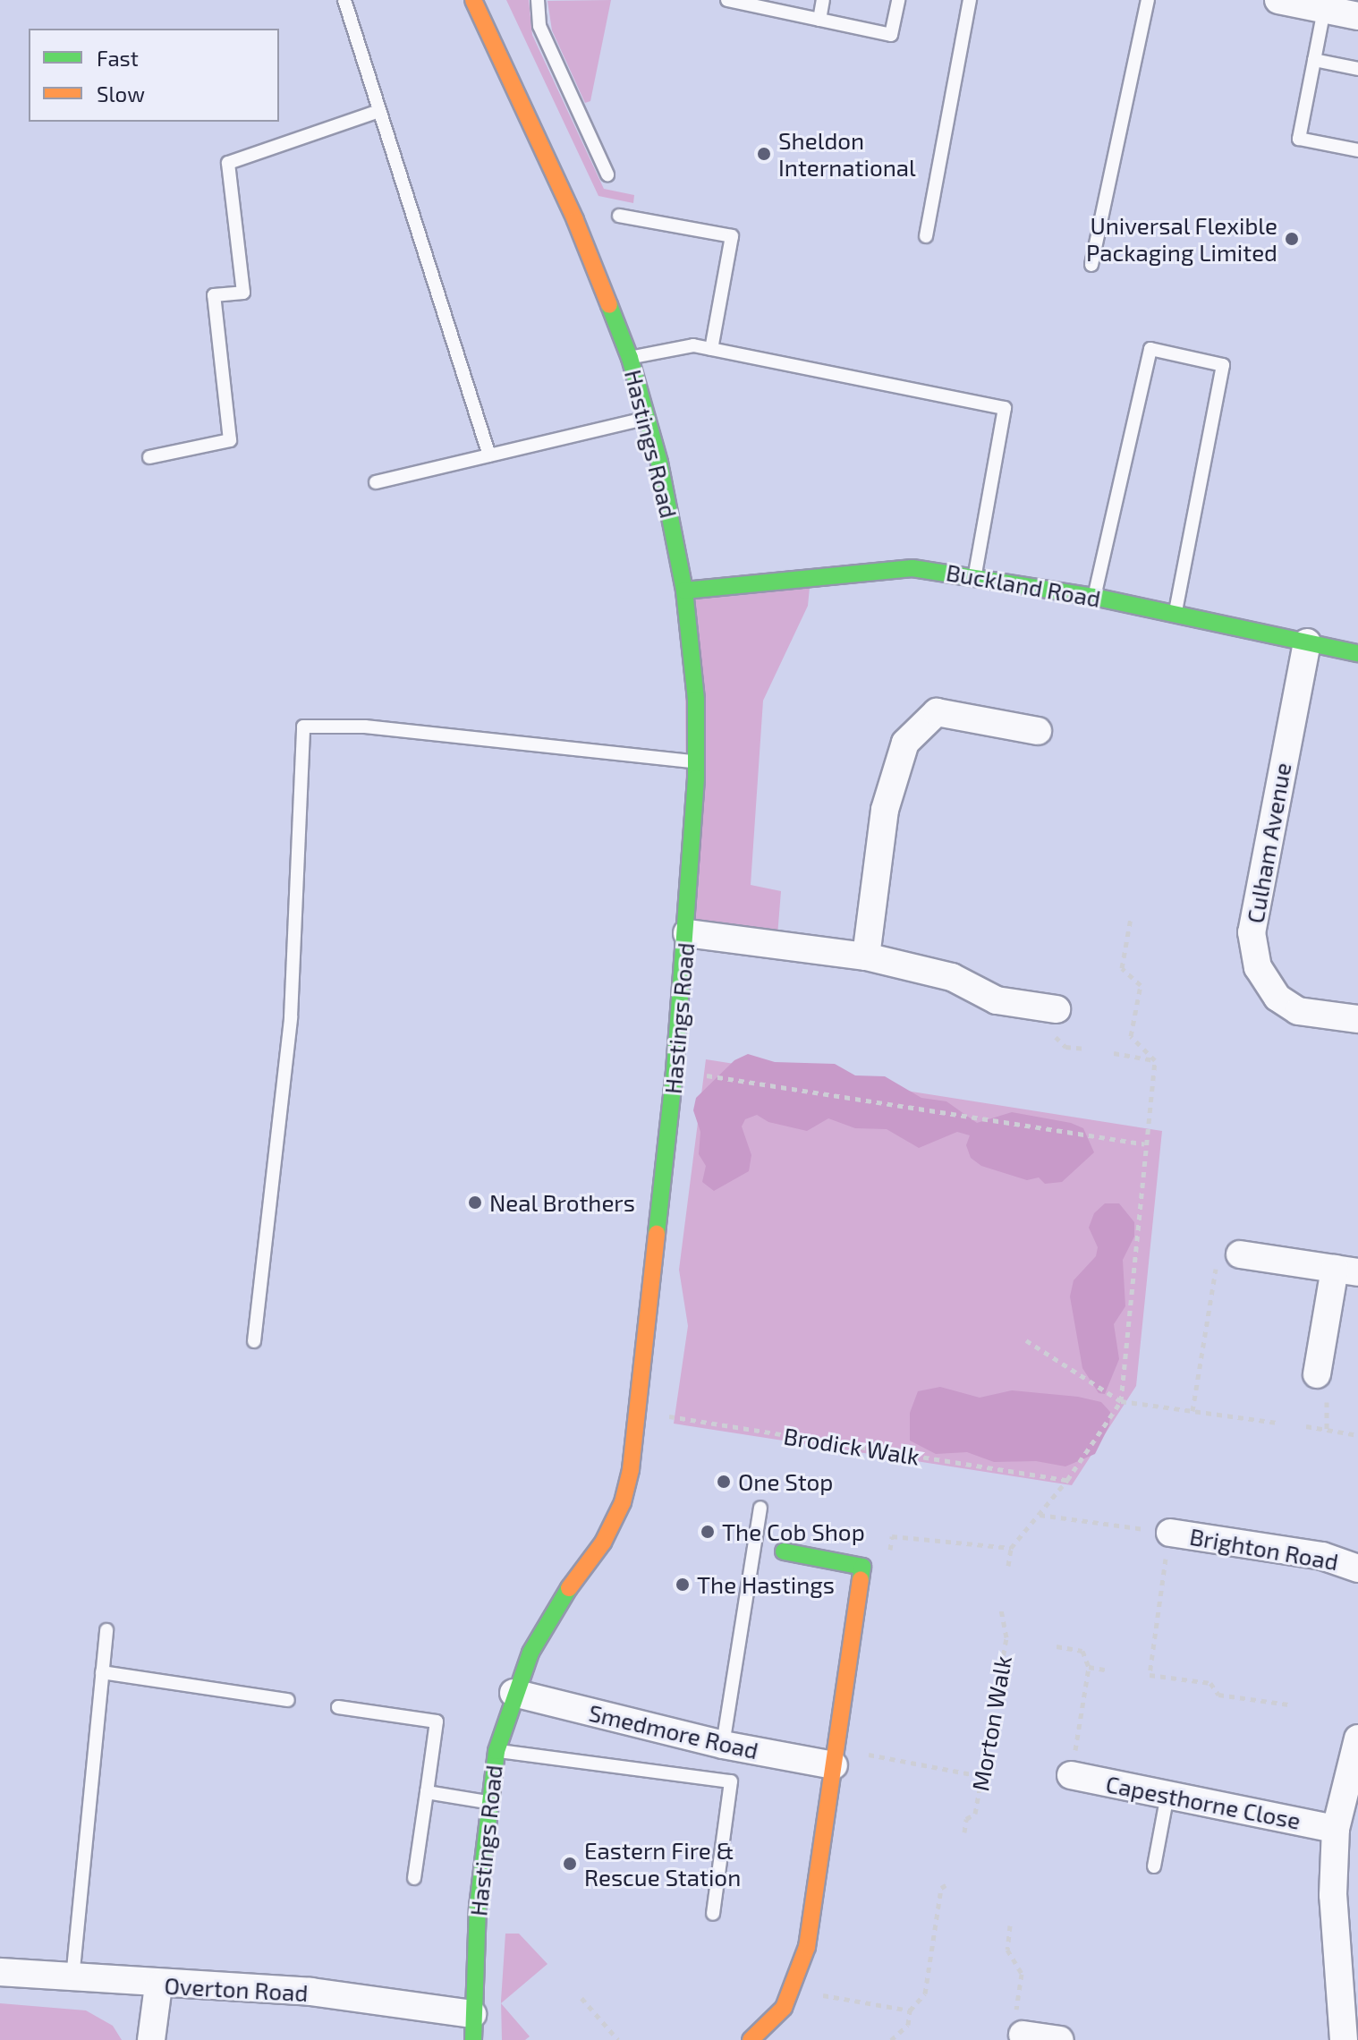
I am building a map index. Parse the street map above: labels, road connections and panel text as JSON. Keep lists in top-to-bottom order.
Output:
{
  "streets": {
    "street": [
      "Hastings Road",
      "Buckland Road",
      "Culham Avenue",
      "Brighton Road",
      "Smedmore Road",
      "Capesthorne Close",
      "Overton Road"
    ],
    "path": ["Brodick Walk", "Morton Walk"]
  },
  "crossings": [
    ["Hastings Road", "Buckland Road"],
    ["Hastings Road", "Brodick Walk"],
    ["Hastings Road", "Smedmore Road"],
    ["Hastings Road", "Overton Road"],
    ["Buckland Road", "Culham Avenue"]
  ],
  "places": [
    "Sheldon International",
    "Universal Flexible Packaging Limited",
    "Neal Brothers",
    "One Stop",
    "The Cob Shop",
    "The Hastings",
    "Eastern Fire & Rescue Station"
  ],
  "legend": ["Fast", "Slow"]
}
